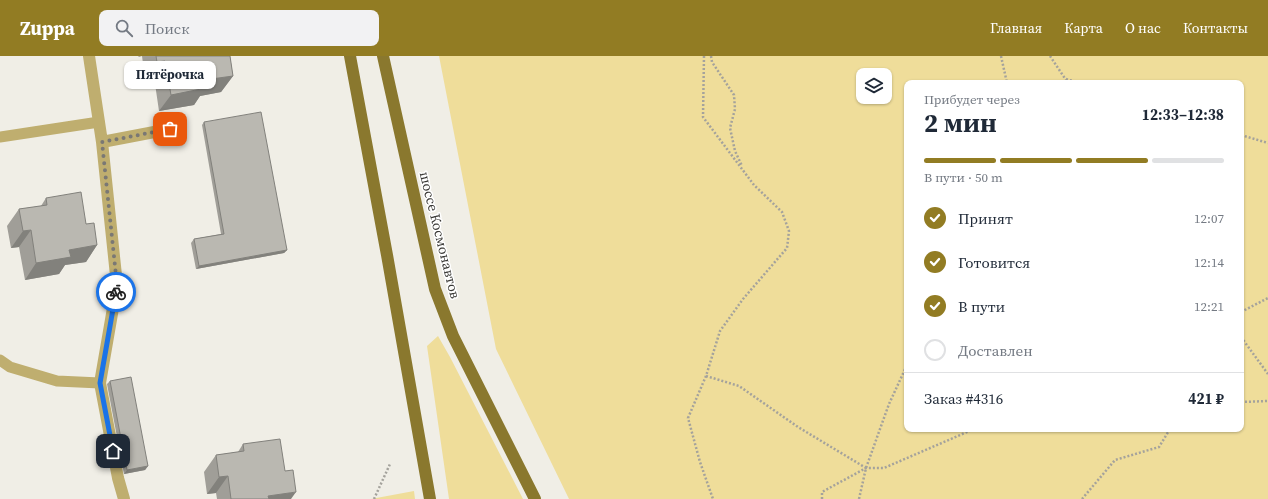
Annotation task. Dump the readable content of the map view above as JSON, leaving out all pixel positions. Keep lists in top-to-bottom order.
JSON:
{
  "streets": {
    "main road": ["шоссе Космонавтов"]
  },
  "places": ["Пятёрочка"],
  "page": {
    "header": "Zuppa",
    "search": "Поиск",
    "nav": [
      "Главная",
      "Карта",
      "О нас",
      "Контакты"
    ],
    "bubble": "Пятёрочка",
    "heading": ["2 мин", "Прибудет через", "12:33–12:38"],
    "panel": ["Заказ #4316", "421 ₽"],
    "bar": "В пути · 50 m",
    "list": [
      ["Принят", "12:07"],
      ["Готовится", "12:14"],
      ["В пути", "12:21"],
      "Доставлен"
    ]
  }
}
